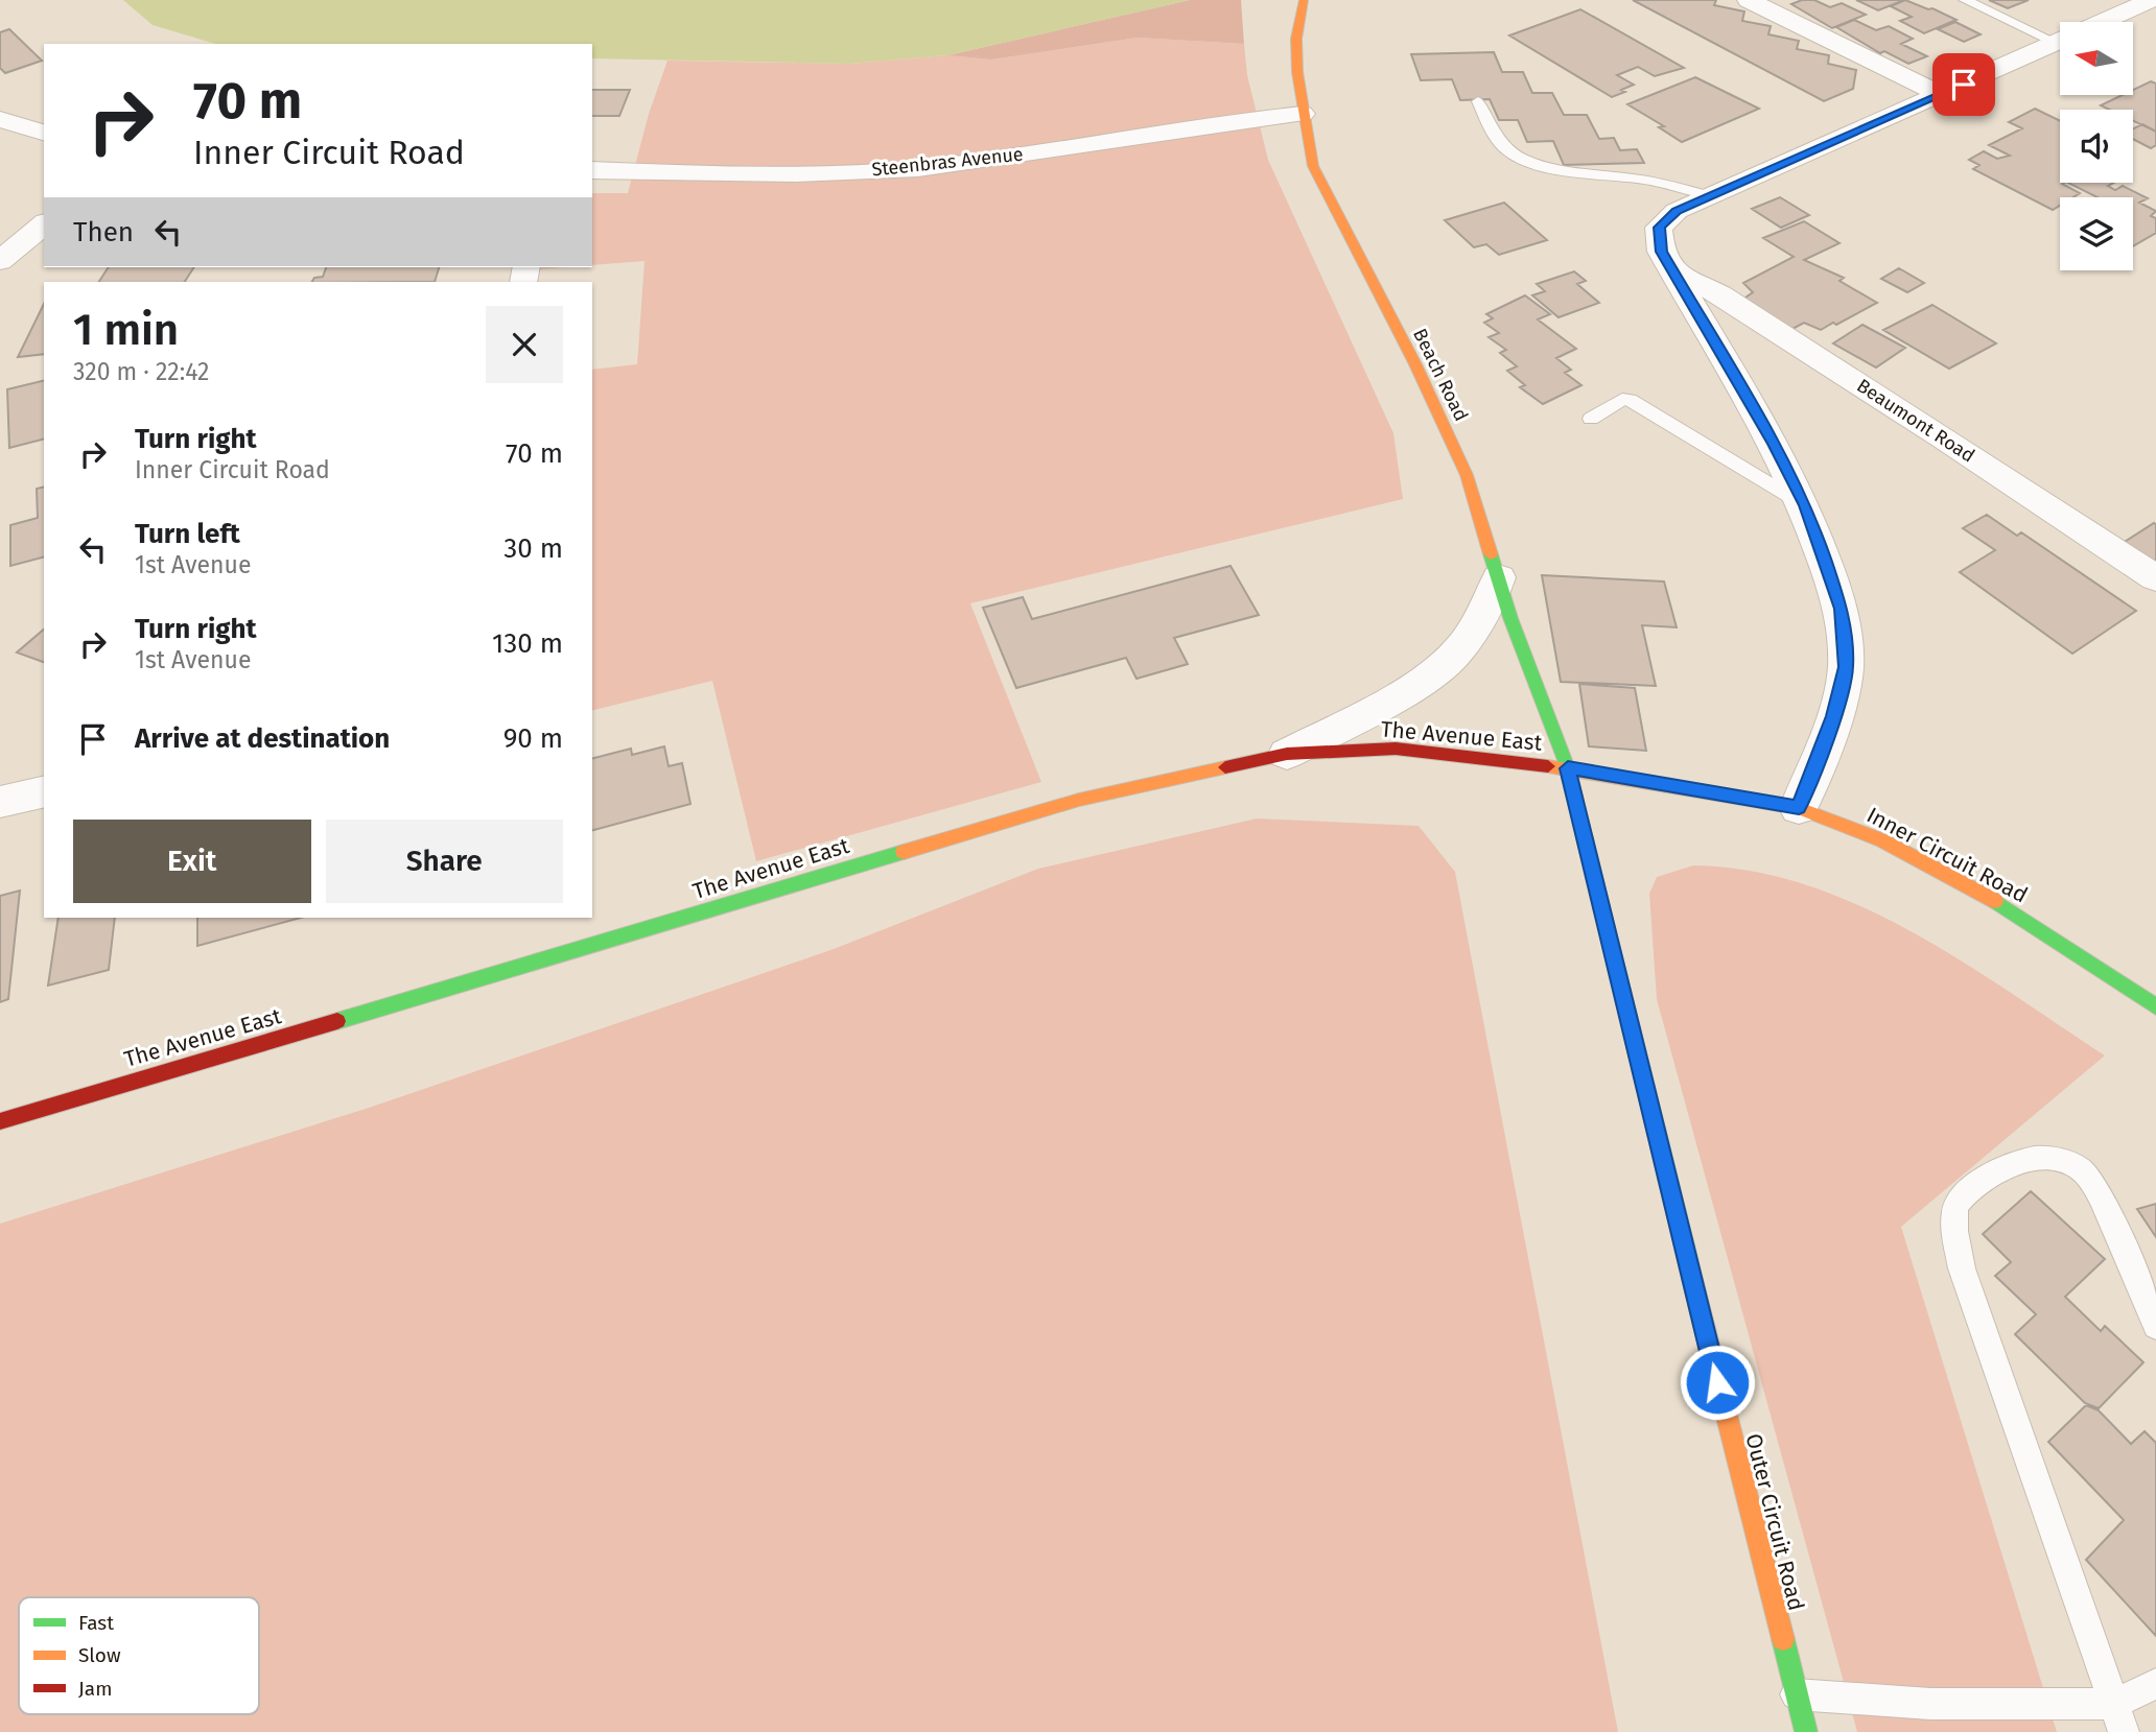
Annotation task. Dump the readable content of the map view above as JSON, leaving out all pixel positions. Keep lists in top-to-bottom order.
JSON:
{
  "streets": {
    "street": [
      "Steenbras Avenue",
      "Beach Road",
      "Beaumont Road",
      "The Avenue East",
      "Inner Circuit Road",
      "Outer Circuit Road"
    ]
  },
  "crossings": [
    ["Steenbras Avenue", "Beach Road"],
    ["Beach Road", "The Avenue East"],
    ["Beach Road", "Inner Circuit Road"],
    ["Beach Road", "Outer Circuit Road"],
    ["The Avenue East", "Inner Circuit Road"],
    ["The Avenue East", "Outer Circuit Road"],
    ["Inner Circuit Road", "Outer Circuit Road"]
  ],
  "legend": ["Fast", "Slow", "Jam"],
  "north": "left",
  "page": {
    "turn": ["70 m", "Inner Circuit Road"],
    "then": "Then",
    "heading": ["1 min", "320 m · 22:42"],
    "list": [
      {
        "name": "Turn right",
        "note": "Inner Circuit Road",
        "value": "70 m"
      },
      {
        "name": "Turn left",
        "note": "1st Avenue",
        "value": "30 m"
      },
      {
        "name": "Turn right",
        "note": "1st Avenue",
        "value": "130 m"
      },
      {
        "name": "Arrive at destination",
        "value": "90 m"
      }
    ],
    "buttons": ["Exit", "Share"]
  }
}
